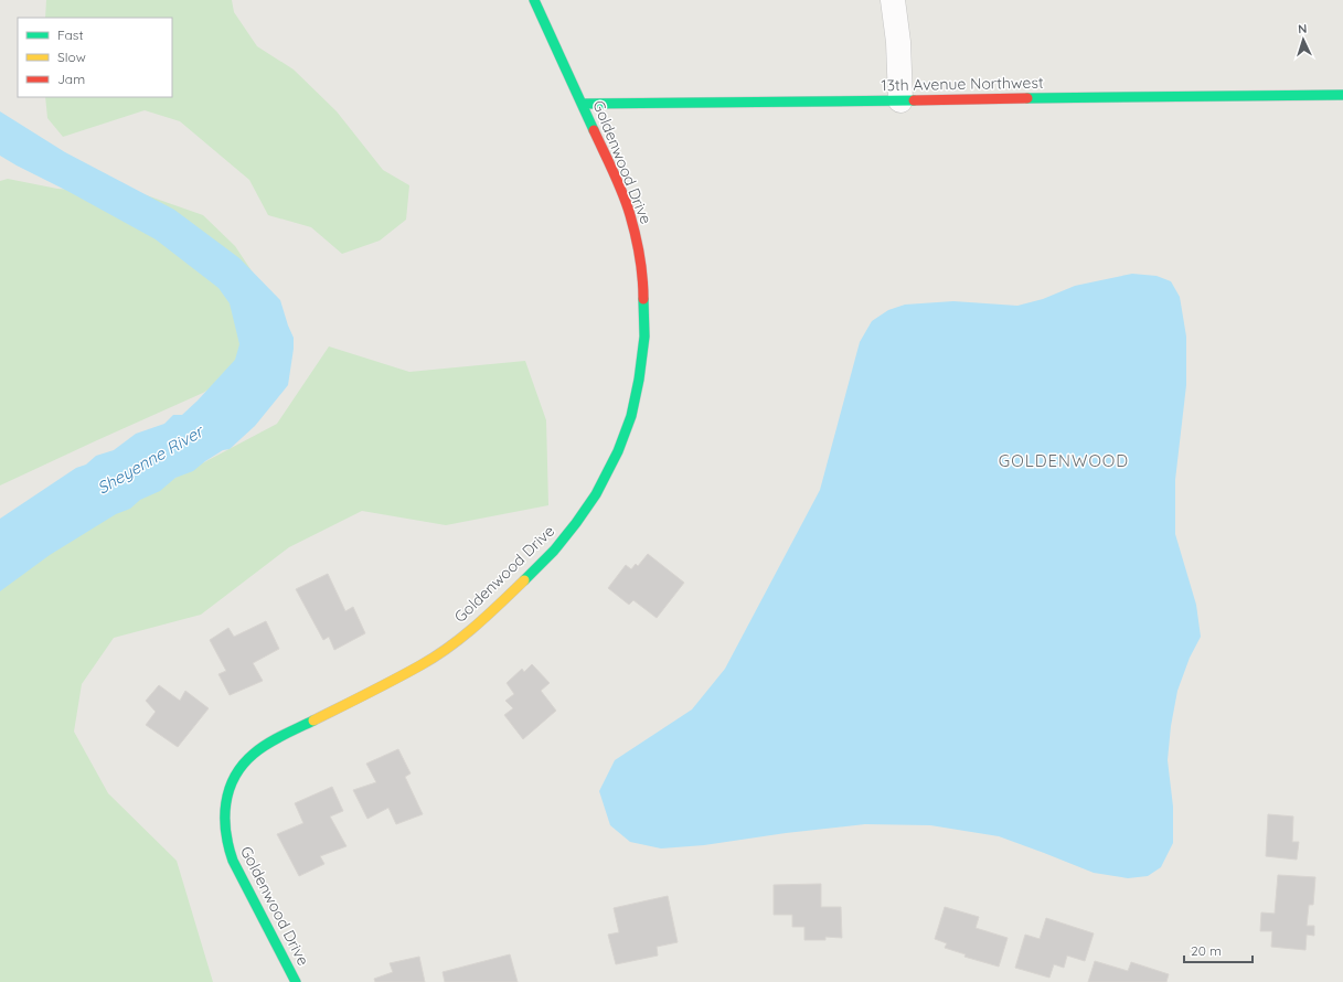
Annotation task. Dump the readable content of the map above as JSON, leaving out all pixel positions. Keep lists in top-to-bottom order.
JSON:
{
  "streets": {
    "street": ["13th Avenue Northwest", "Goldenwood Drive"]
  },
  "crossings": [
    ["13th Avenue Northwest", "Goldenwood Drive"]
  ],
  "districts": ["GOLDENWOOD"],
  "water": ["Sheyenne River"],
  "legend": ["Fast", "Slow", "Jam"],
  "scale_bar": "20 m",
  "north": "top"
}
